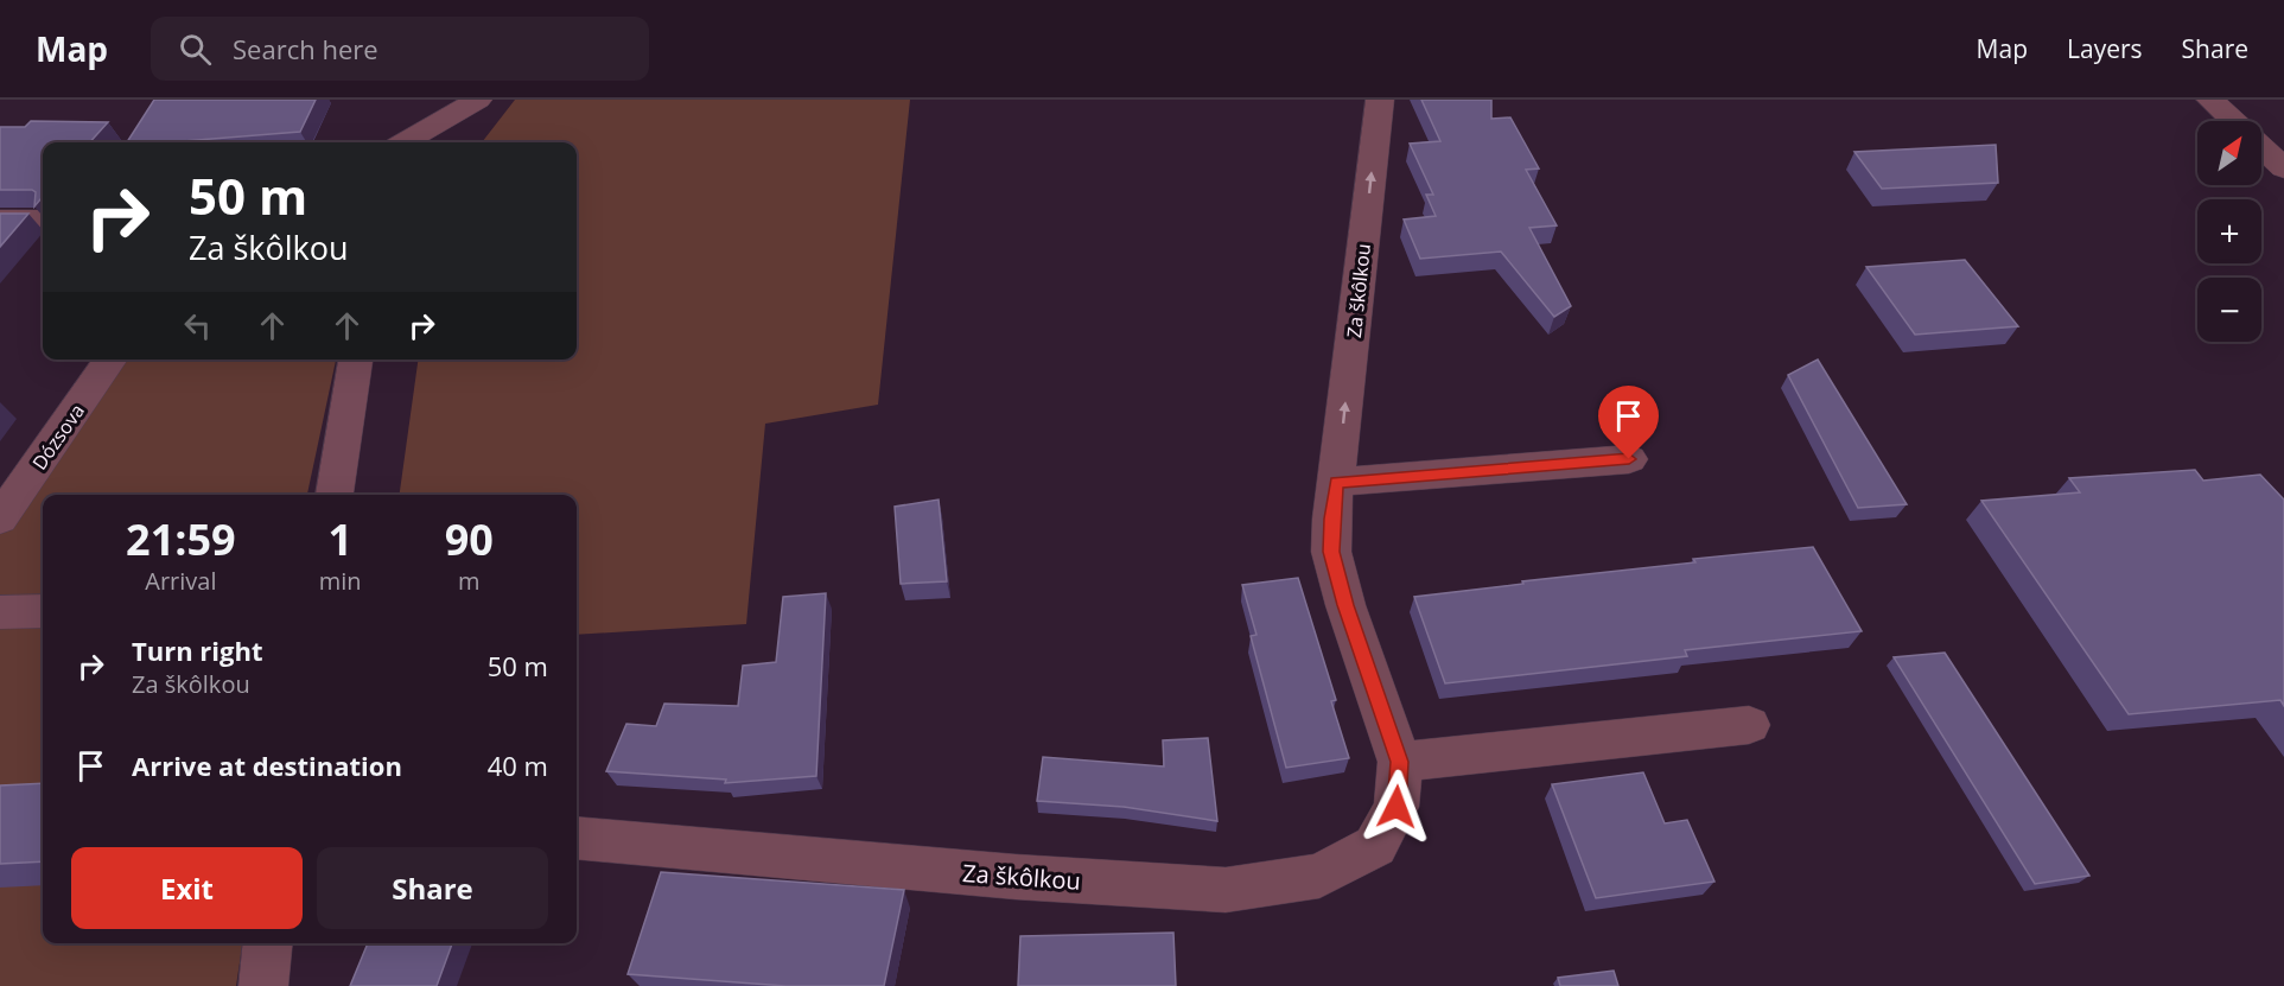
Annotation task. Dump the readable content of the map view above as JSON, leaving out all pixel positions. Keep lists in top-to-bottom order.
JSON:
{
  "streets": {
    "street": ["Za škôlkou", "Dózsova"]
  },
  "north": "top right",
  "page": {
    "header": "Map",
    "search": "Search here",
    "nav": ["Map", "Layers", "Share"],
    "map_buttons": ["+", "−"],
    "turn": ["50 m", "Za škôlkou"],
    "eta": [
      "21:59",
      "Arrival",
      "1",
      "min",
      "90",
      "m"
    ],
    "list": [
      {
        "name": "Turn right",
        "note": "Za škôlkou",
        "value": "50 m"
      },
      {
        "name": "Arrive at destination",
        "value": "40 m"
      }
    ],
    "buttons": ["Exit", "Share"]
  }
}
